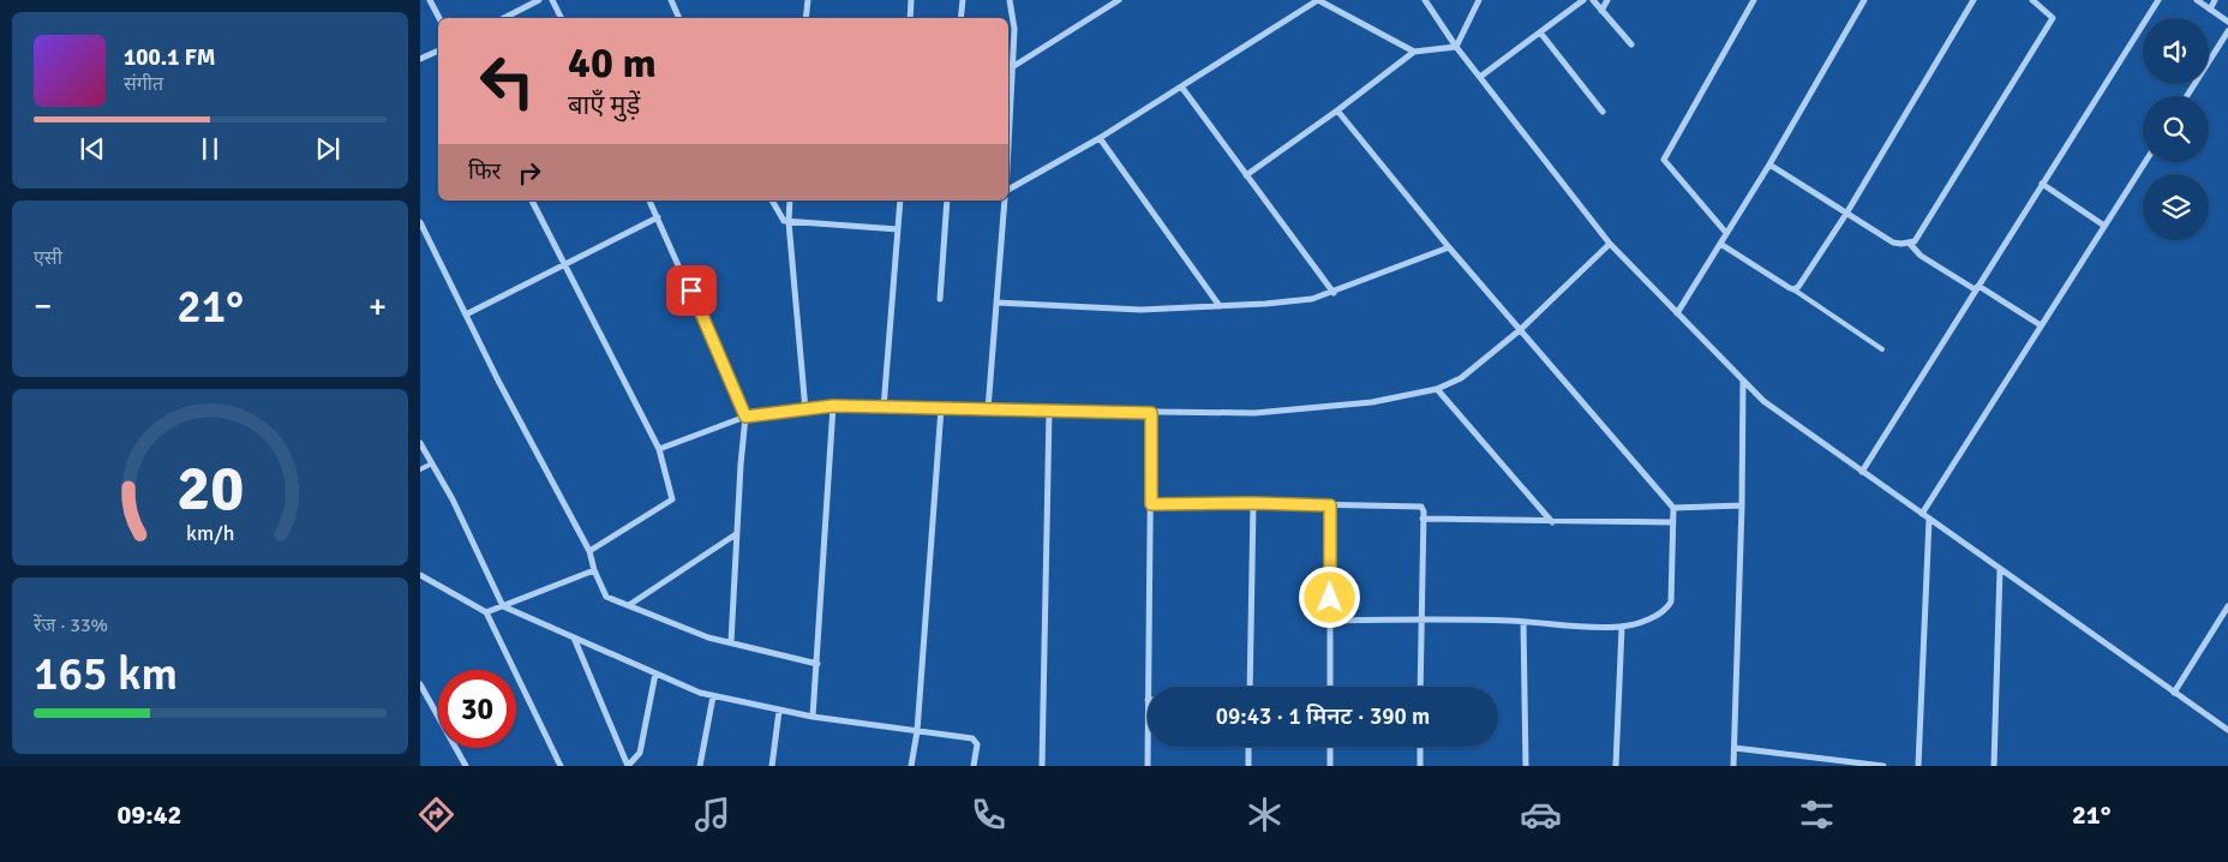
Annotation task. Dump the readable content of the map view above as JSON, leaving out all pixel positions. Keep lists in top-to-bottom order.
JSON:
{
  "page": {
    "turn": ["40 m", "बाएँ मुड़ें"],
    "song": ["100.1 FM", "संगीत"],
    "then": "फिर",
    "tile": [
      "एसी",
      ["रेंज · 33%", "165 km"]
    ],
    "heat": ["−", "21°", "+"],
    "limit": "30",
    "trip": "09:43 · 1 मिनट · 390 m",
    "tabs": ["09:42", "21°"],
    "gauge": ["20", "km/h"]
  }
}
